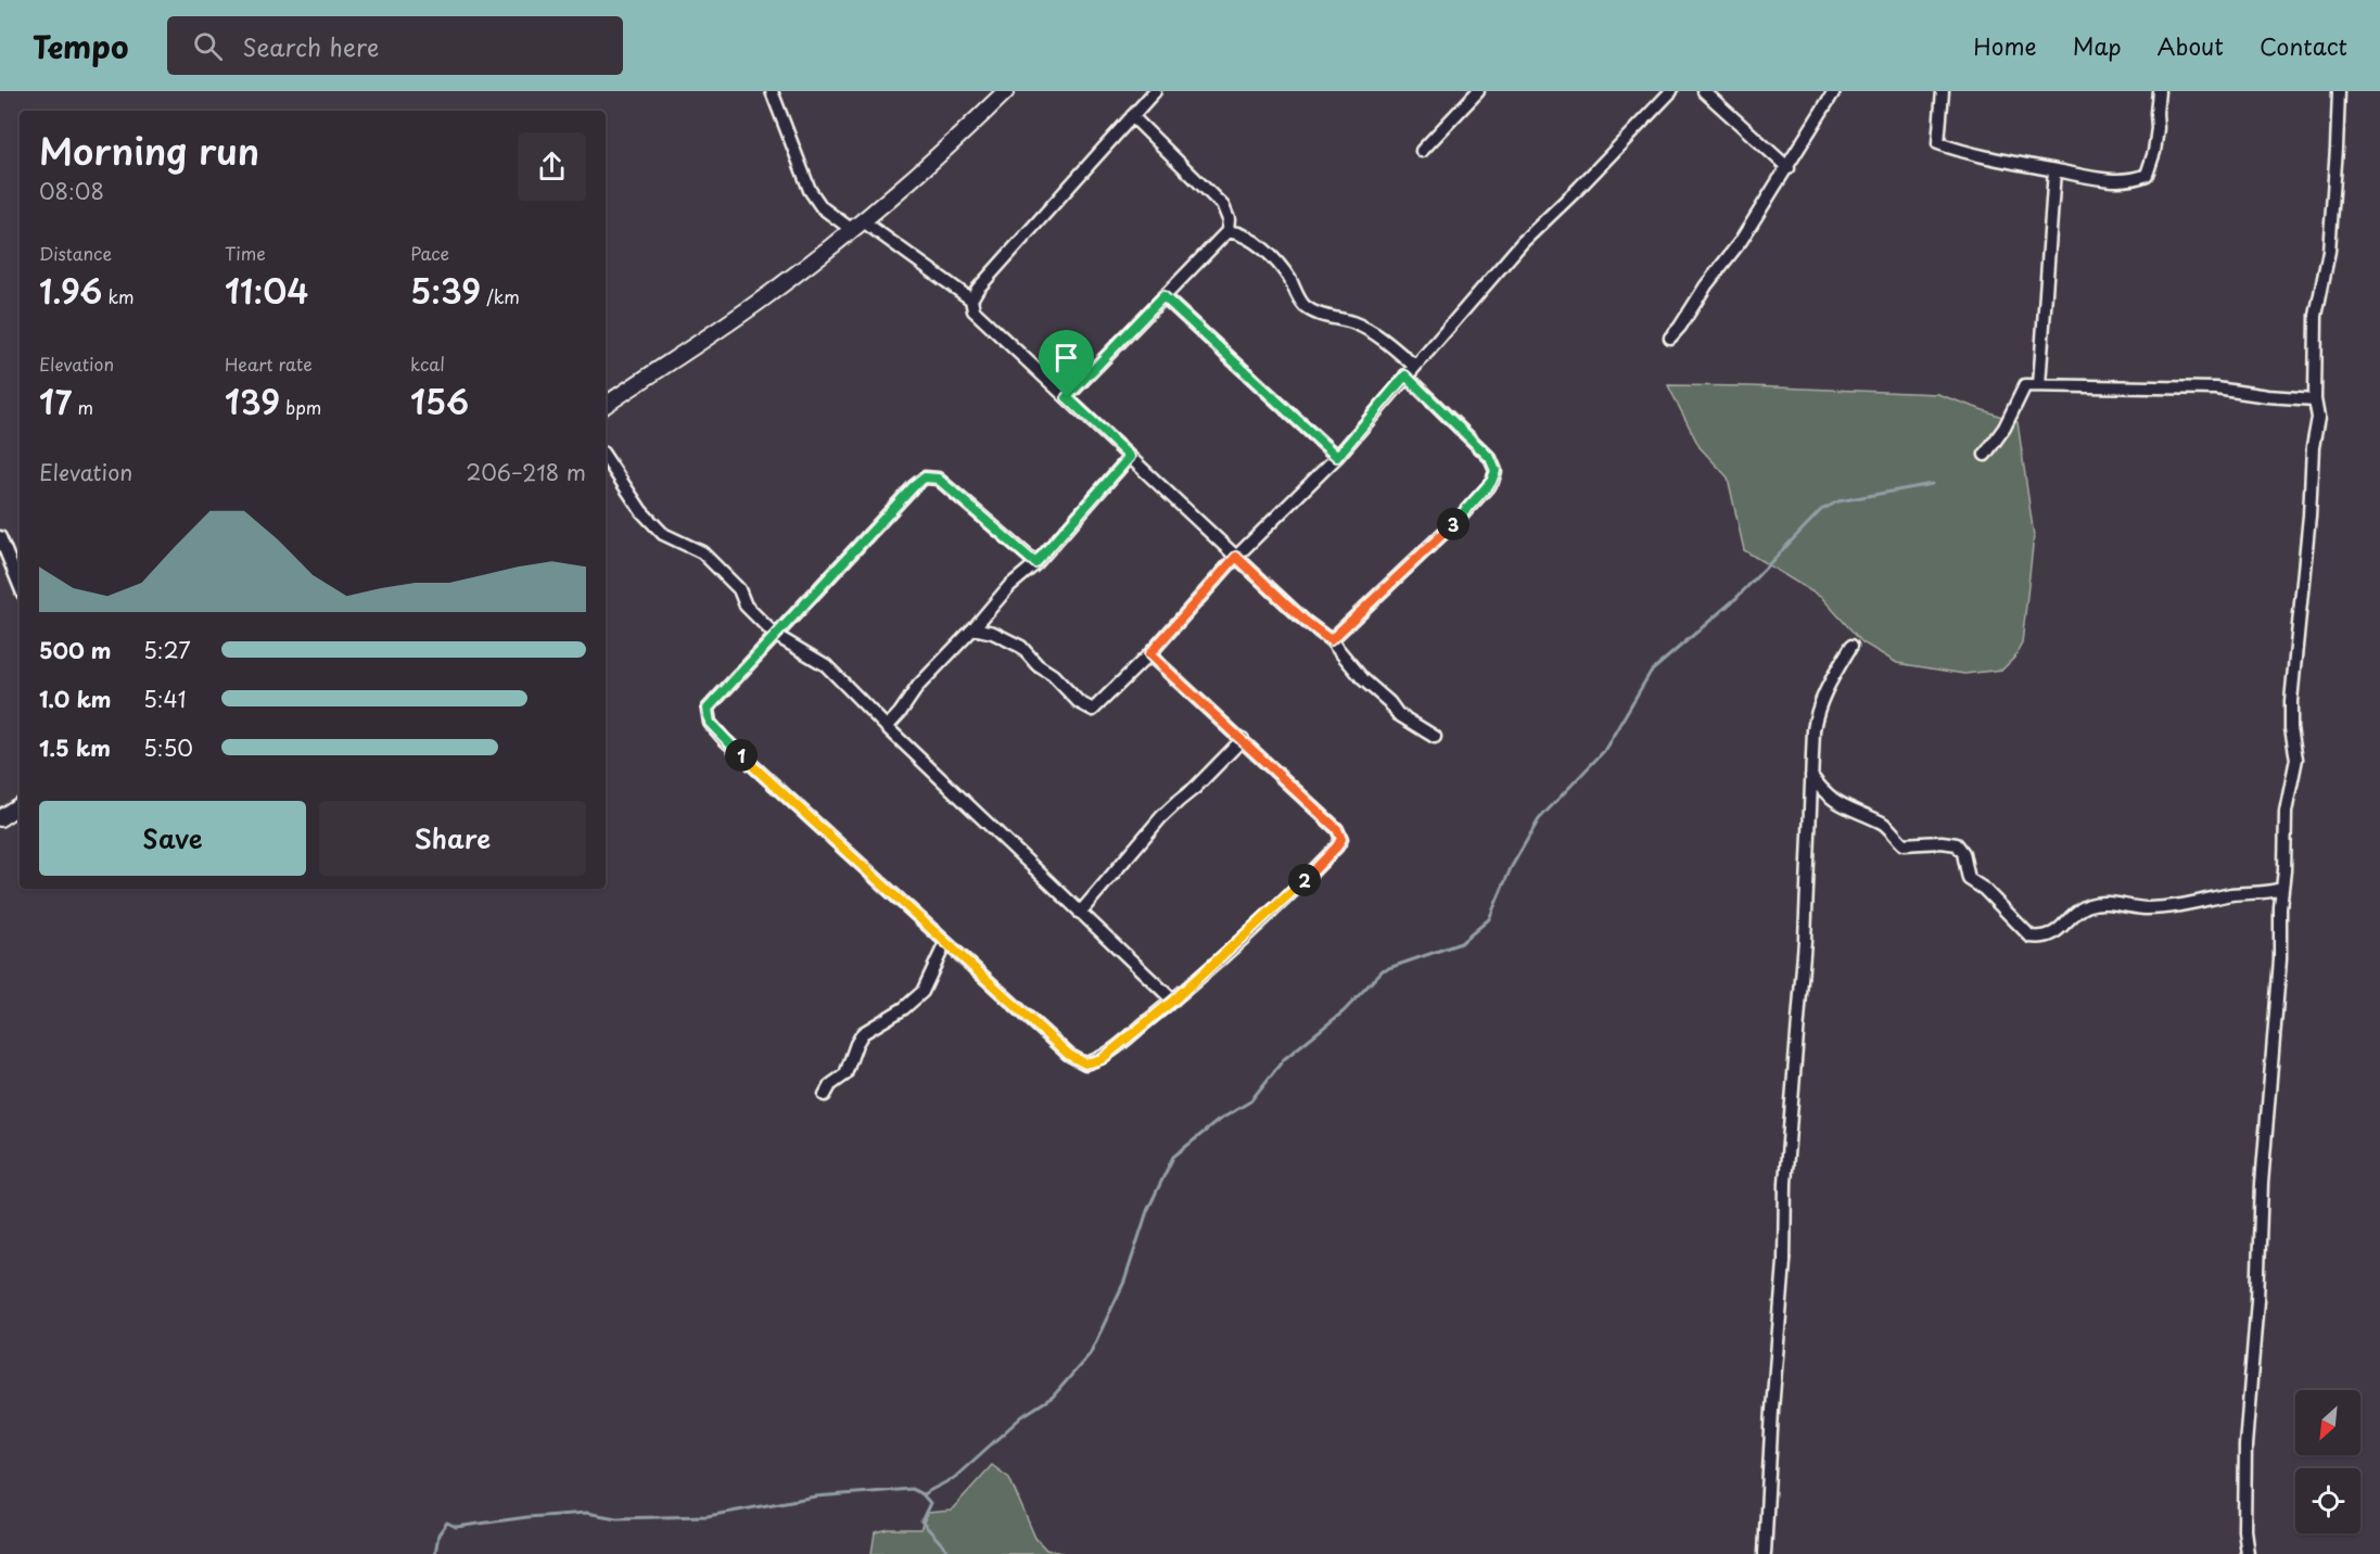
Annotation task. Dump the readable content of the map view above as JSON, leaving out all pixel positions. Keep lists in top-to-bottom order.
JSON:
{
  "north": "bottom left",
  "page": {
    "header": "Tempo",
    "search": "Search here",
    "nav": [
      "Home",
      "Map",
      "About",
      "Contact"
    ],
    "heading": ["Morning run", "08:08"],
    "stats": [
      ["Distance", "1.96 km"],
      ["Time", "11:04"],
      ["Pace", "5:39 /km"],
      ["Elevation", "17 m"],
      ["Heart rate", "139 bpm"],
      ["kcal", "156"]
    ],
    "chart": ["Elevation", "206–218 m"],
    "pins": ["3", "1", "2"],
    "list": [
      {
        "name": "500 m",
        "note": "5:27"
      },
      {
        "name": "1.0 km",
        "note": "5:41"
      },
      {
        "name": "1.5 km",
        "note": "5:50"
      }
    ],
    "buttons": ["Save", "Share"]
  }
}
